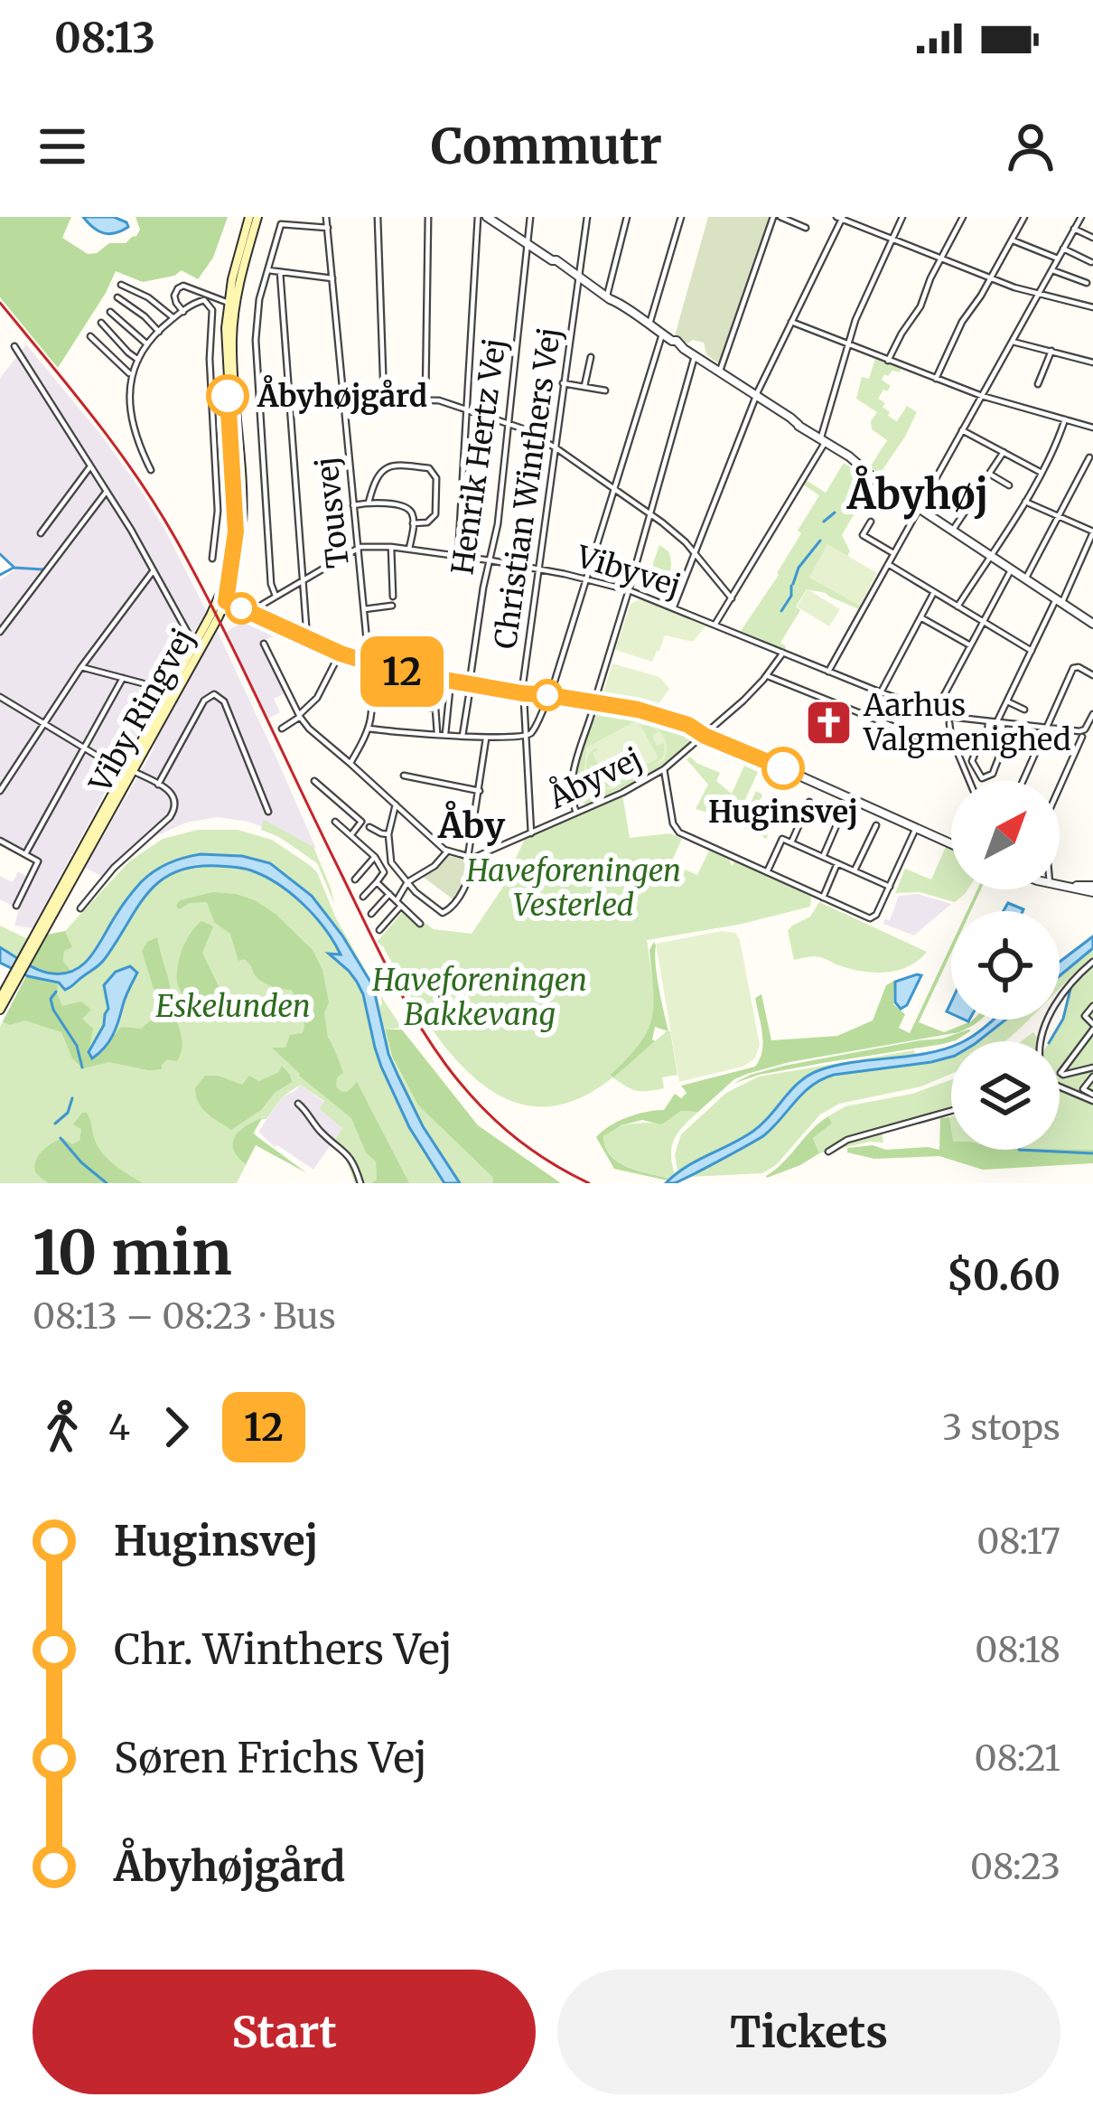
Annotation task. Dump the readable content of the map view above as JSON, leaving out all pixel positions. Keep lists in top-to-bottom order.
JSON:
{
  "streets": {
    "main road": ["Viby Ringvej"],
    "street": [
      "Henrik Hertz Vej",
      "Christian Winthers Vej",
      "Tousvej",
      "Vibyvej",
      "Åbyvej"
    ]
  },
  "crossings": [
    ["Henrik Hertz Vej", "Vibyvej"],
    ["Christian Winthers Vej", "Vibyvej"],
    ["Christian Winthers Vej", "Åbyvej"],
    ["Tousvej", "Vibyvej"],
    ["Vibyvej", "Åbyvej"]
  ],
  "districts": ["Åbyhøj", "Åby"],
  "parks": ["Haveforeningen Vesterled", "Haveforeningen Bakkevang", "Eskelunden"],
  "places": {
    "other": ["Åbyhøjgård", "Huginsvej"],
    "church": ["Aarhus Valgmenighed"]
  },
  "lines": ["bus line 12"],
  "north": "top right",
  "page": {
    "status": "08:13",
    "header": "Commutr",
    "on_map": "12",
    "heading": ["10 min", "08:13 – 08:23 · Bus", "$0.60"],
    "legs": ["4", "12", "3 stops"],
    "list": [
      {
        "name": "Huginsvej",
        "value": "08:17"
      },
      {
        "name": "Chr. Winthers Vej",
        "value": "08:18"
      },
      {
        "name": "Søren Frichs Vej",
        "value": "08:21"
      },
      {
        "name": "Åbyhøjgård",
        "value": "08:23"
      }
    ],
    "buttons": ["Start", "Tickets"]
  }
}
